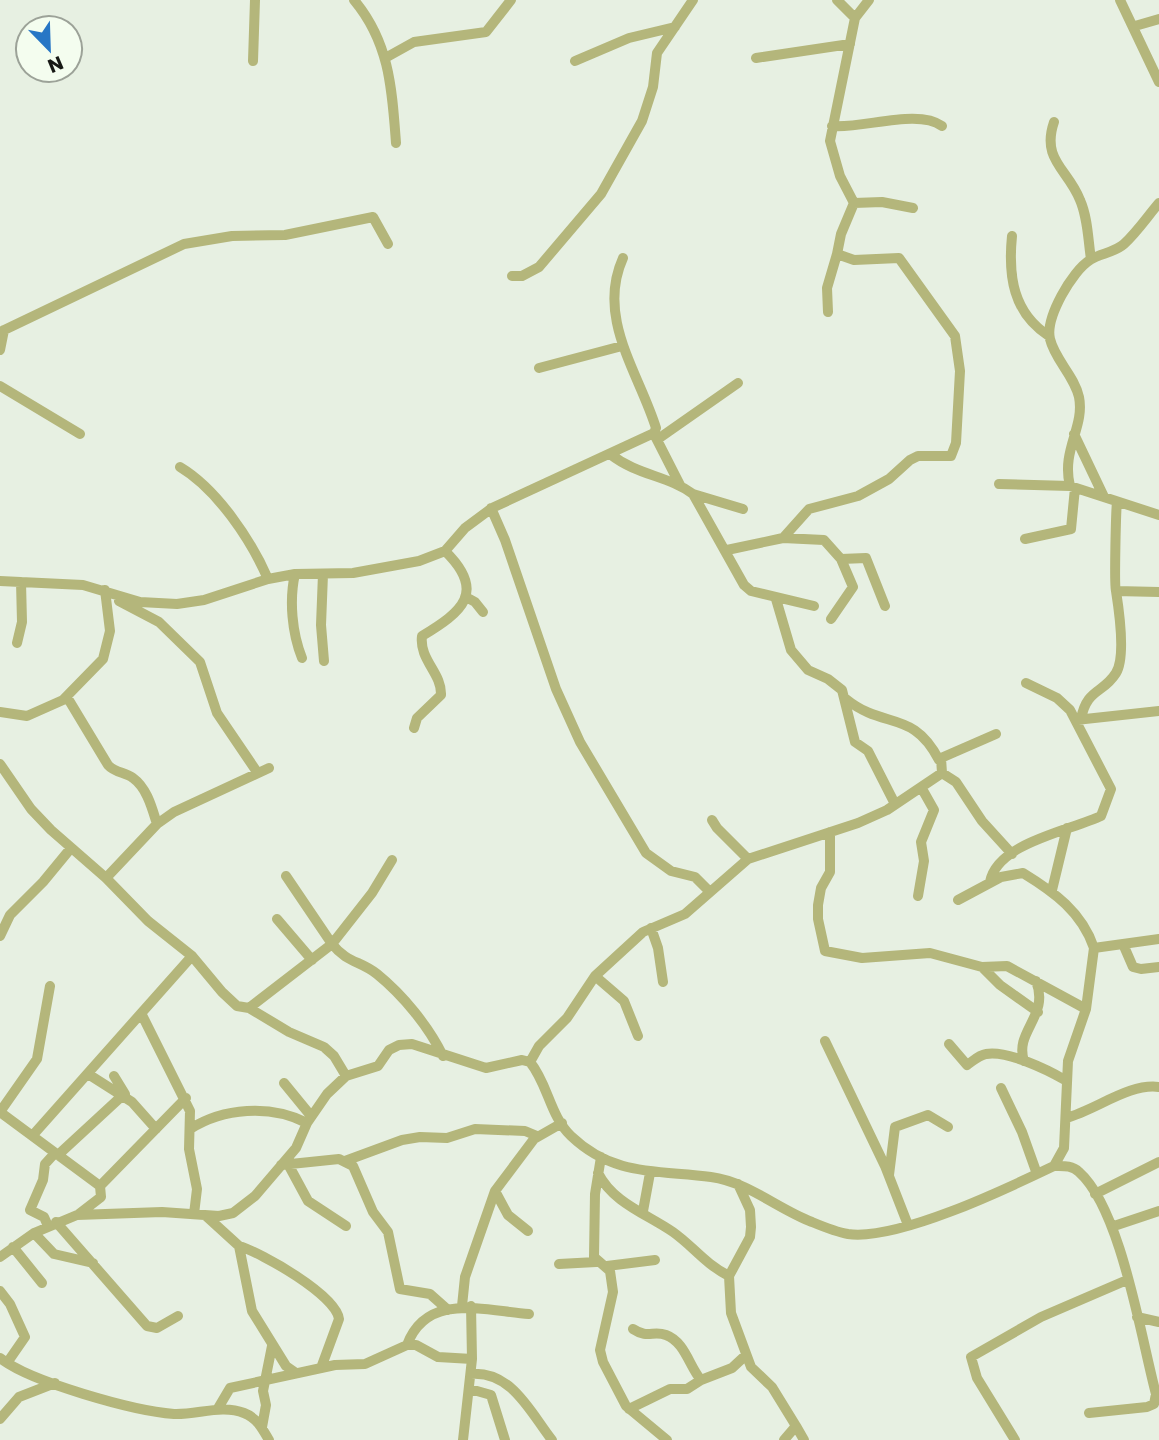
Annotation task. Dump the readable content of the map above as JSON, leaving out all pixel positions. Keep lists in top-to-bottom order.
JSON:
{
  "north": "bottom right"
}
